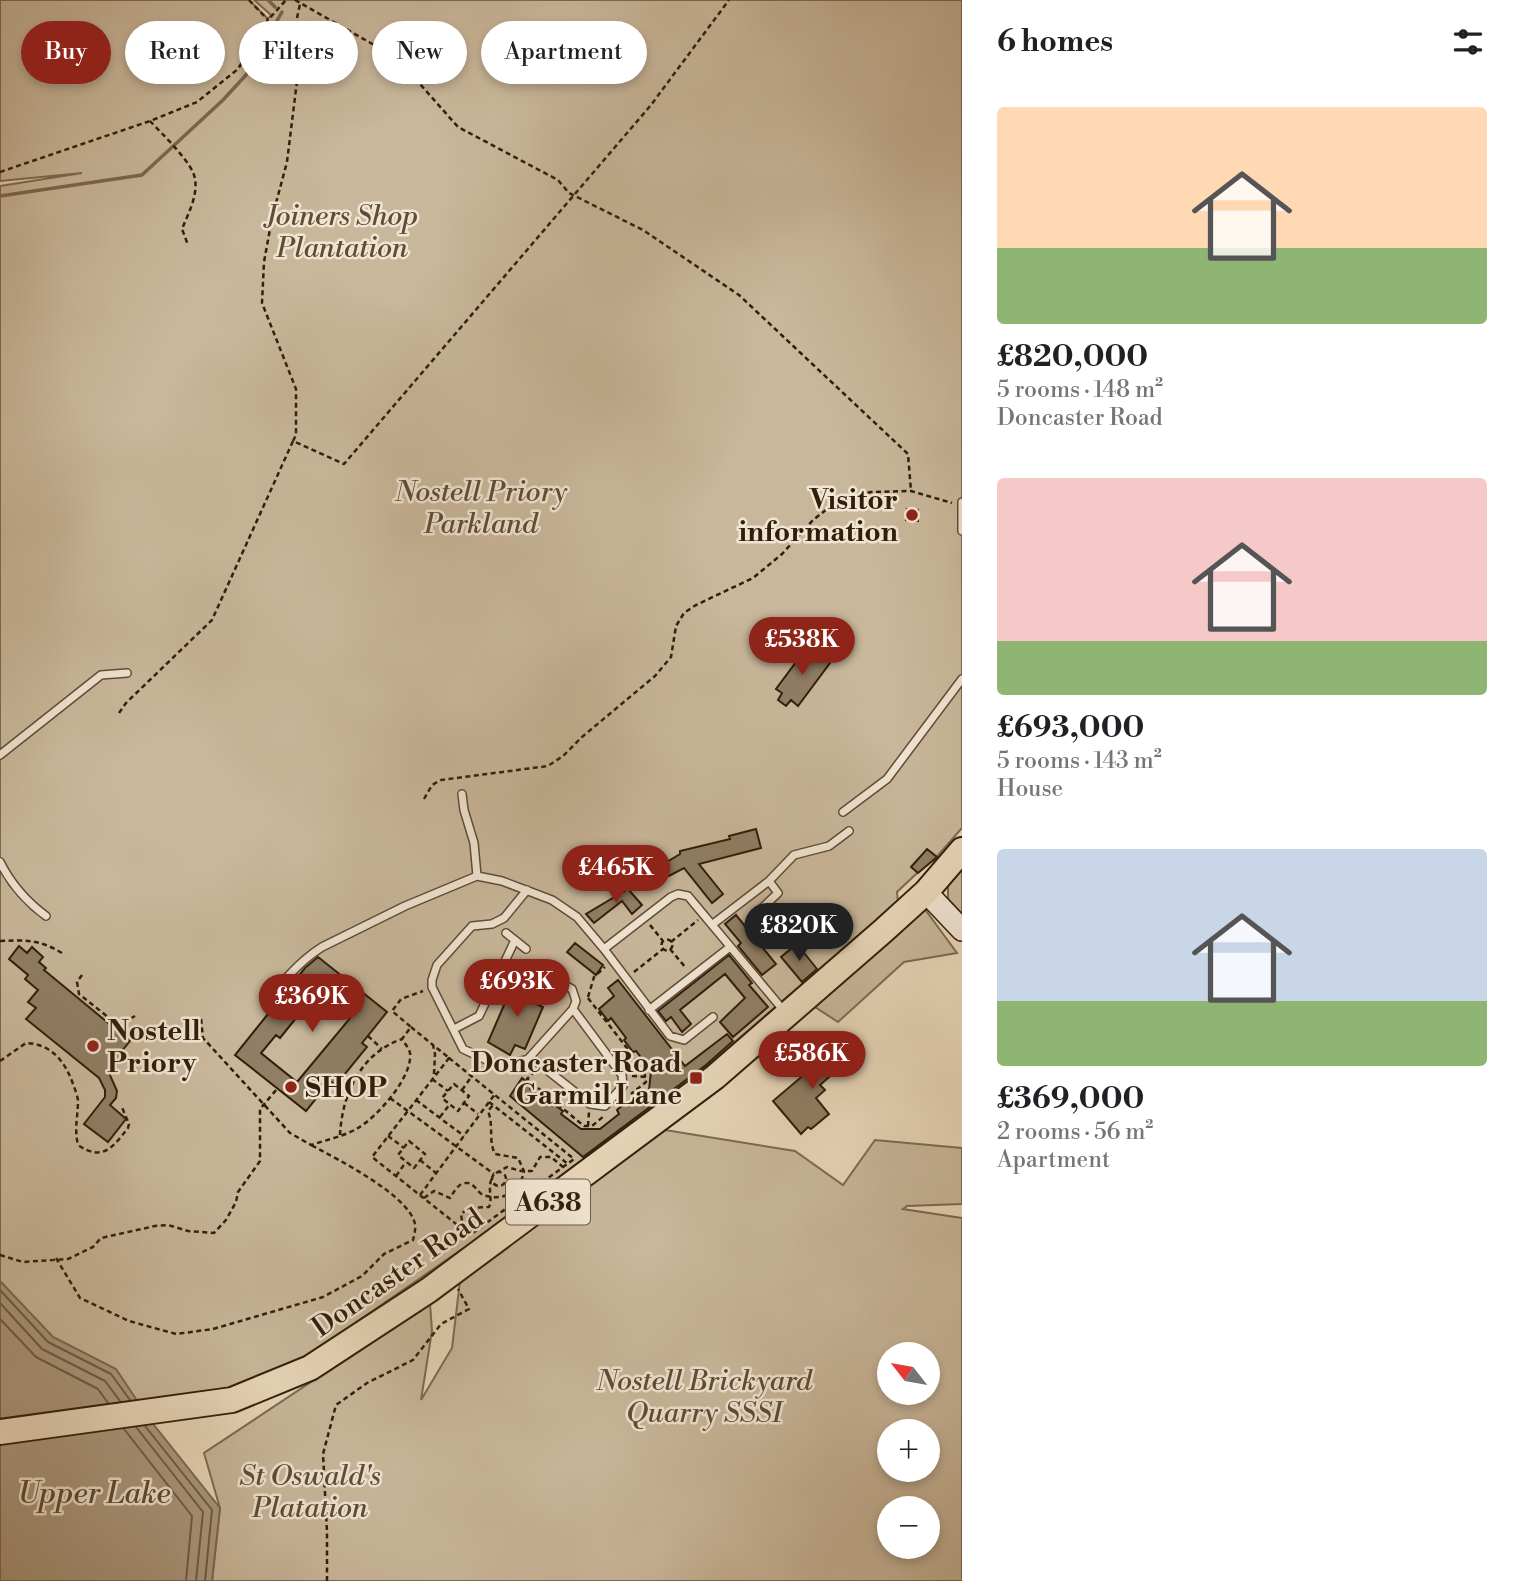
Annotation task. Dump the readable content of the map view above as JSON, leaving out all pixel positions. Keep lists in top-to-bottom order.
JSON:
{
  "streets": {
    "highway": ["A638", "Doncaster Road"]
  },
  "crossings": [
    ["A638", "Doncaster Road"]
  ],
  "water": ["Upper Lake"],
  "parks": [
    "Joiners Shop Plantation",
    "Nostell Priory Parkland",
    "Nostell Brickyard Quarry SSSI",
    "St Oswald's Platation"
  ],
  "places": {
    "other": ["Visitor information", "Nostell Priory", "SHOP"],
    "transit": ["Doncaster Road Garmil Lane"]
  },
  "north": "top left",
  "page": {
    "heading": "6 homes",
    "chip": [
      "Buy",
      "Rent",
      "Filters",
      "New",
      "Apartment"
    ],
    "list": [
      {
        "name": "£820,000",
        "note": "5 rooms · 148 m² · Doncaster Road"
      },
      {
        "name": "£693,000",
        "note": "5 rooms · 143 m² · House"
      },
      {
        "name": "£369,000",
        "note": "2 rooms · 56 m² · Apartment"
      }
    ],
    "price": [
      "£538K",
      "£465K",
      "£820K",
      "£693K",
      "£369K",
      "£586K"
    ],
    "map_buttons": ["+", "−"]
  }
}
